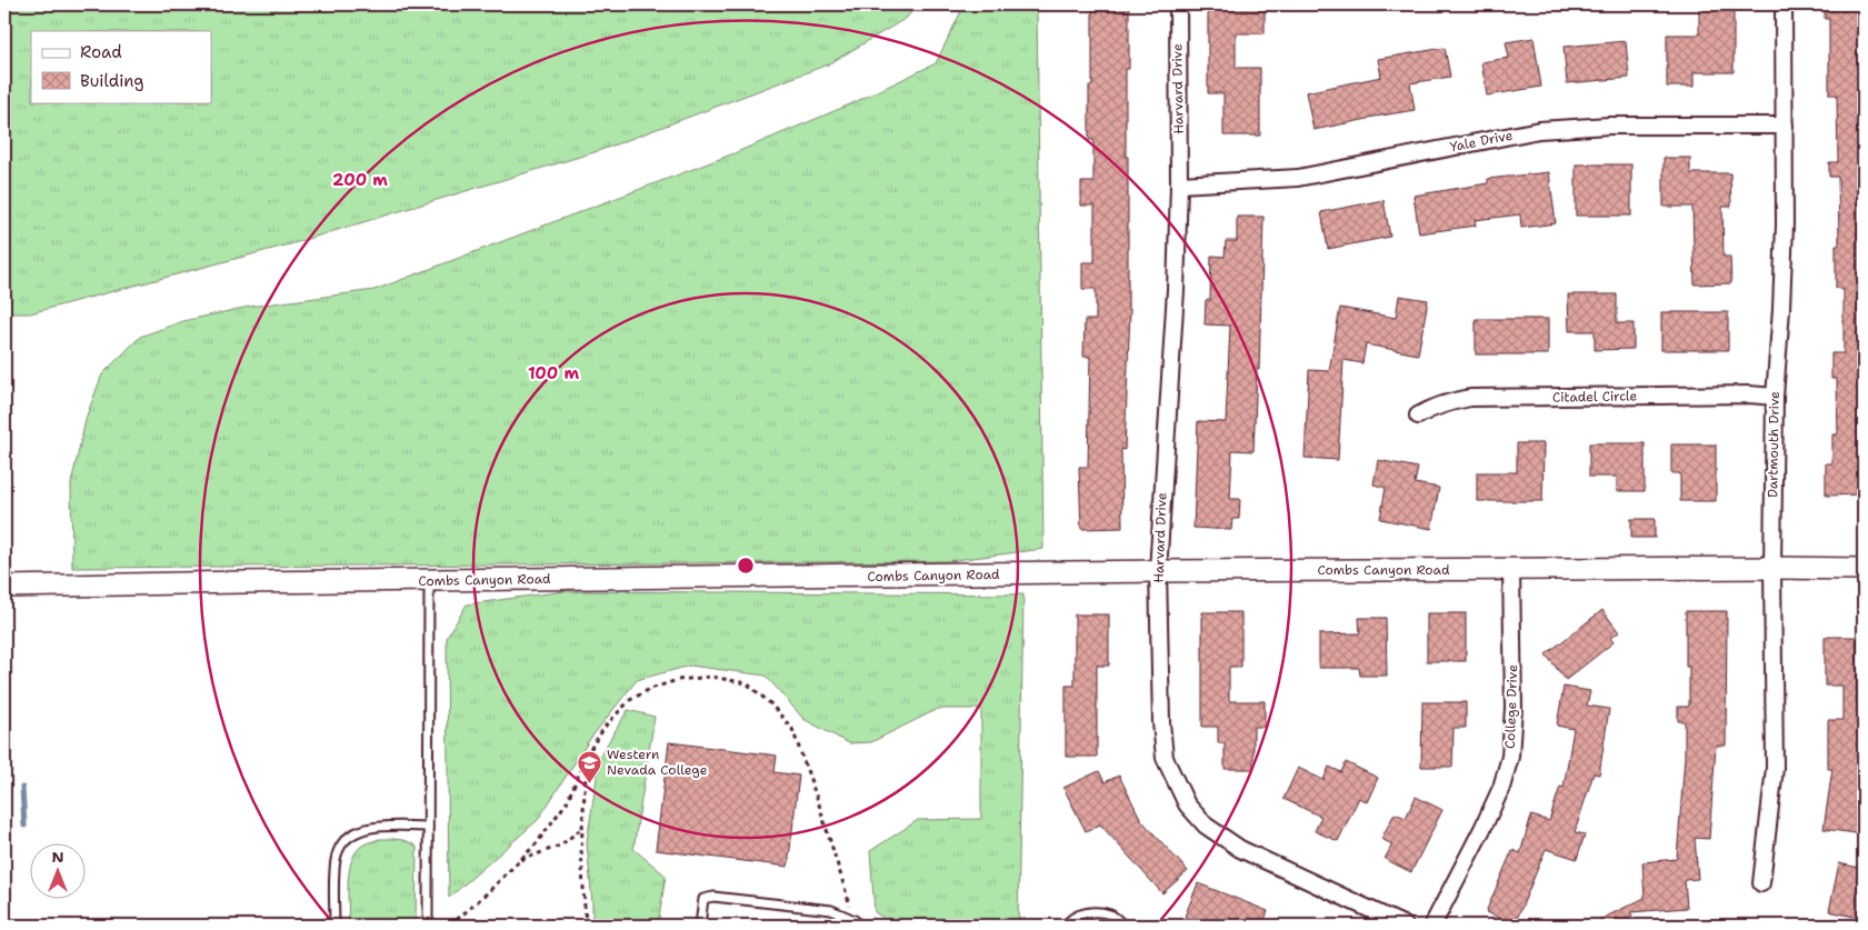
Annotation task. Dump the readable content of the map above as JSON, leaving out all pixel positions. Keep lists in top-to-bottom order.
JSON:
{
  "streets": {
    "street": [
      "Harvard Drive",
      "Yale Drive",
      "Citadel Circle",
      "Dartmouth Drive",
      "Combs Canyon Road",
      "College Drive"
    ]
  },
  "crossings": [
    ["Harvard Drive", "Yale Drive"],
    ["Harvard Drive", "Combs Canyon Road"],
    ["Yale Drive", "Dartmouth Drive"],
    ["Citadel Circle", "Dartmouth Drive"],
    ["Dartmouth Drive", "Combs Canyon Road"],
    ["Combs Canyon Road", "College Drive"]
  ],
  "places": {
    "school or university": ["Western Nevada College"]
  },
  "legend": ["Road", "Building"],
  "north": "top",
  "rings": ["200 m", "100 m"]
}
